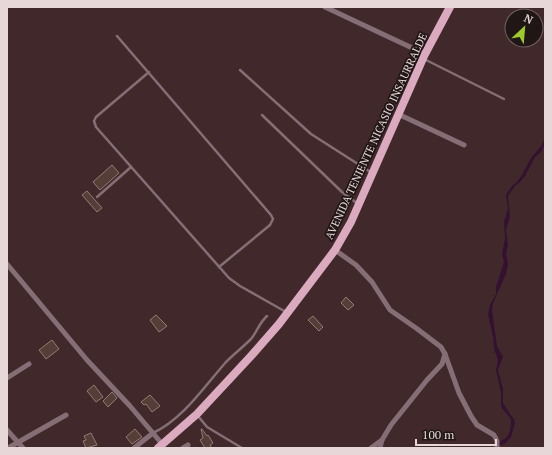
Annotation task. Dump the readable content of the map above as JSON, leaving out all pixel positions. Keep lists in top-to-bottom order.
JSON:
{
  "streets": {
    "main road": ["AVENIDA TENIENTE NICASIO INSAURRALDE"]
  },
  "scale_bar": "100 m",
  "north": "top right"
}
